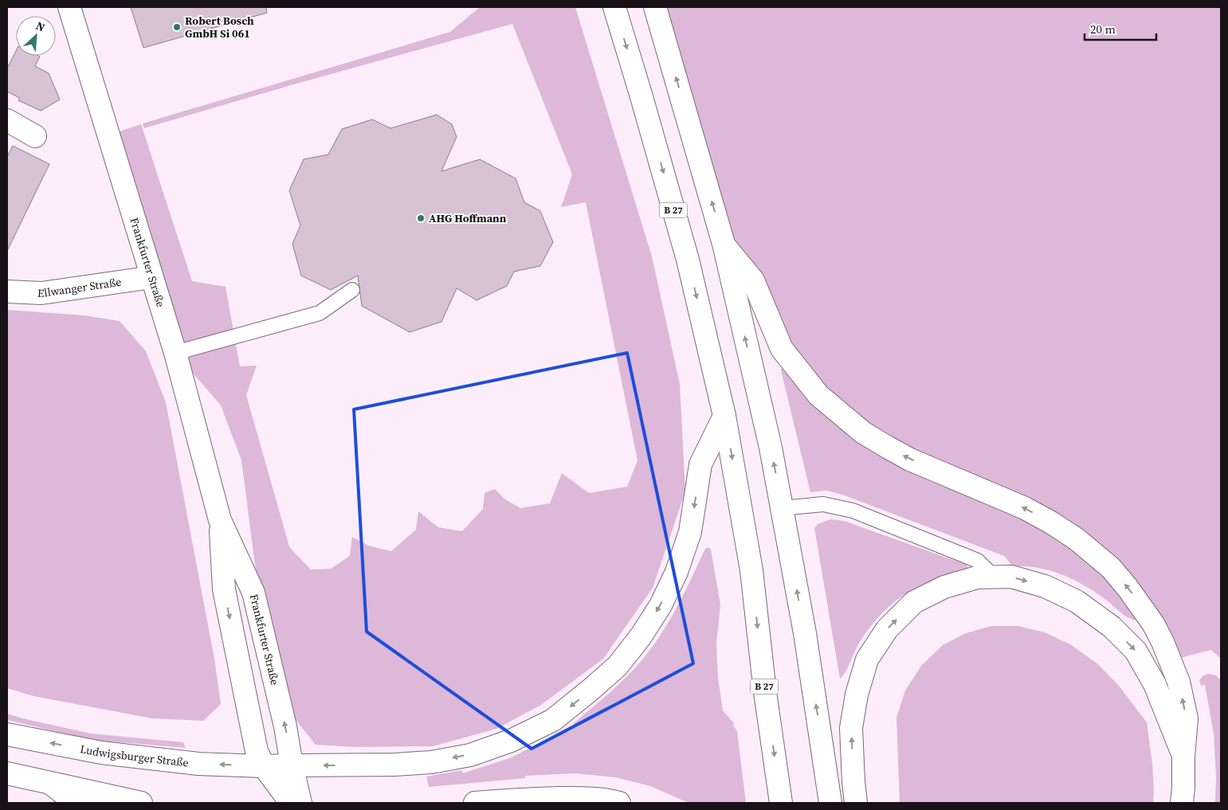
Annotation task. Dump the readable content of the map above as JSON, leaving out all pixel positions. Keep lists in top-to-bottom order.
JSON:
{
  "streets": {
    "main road": [
      "B 27",
      "Frankfurter Straße",
      "Ellwanger Straße",
      "Ludwigsburger Straße"
    ]
  },
  "crossings": [
    ["B 27", "Ludwigsburger Straße"],
    ["Frankfurter Straße", "Ellwanger Straße"],
    ["Frankfurter Straße", "Ludwigsburger Straße"]
  ],
  "one_way": ["Ludwigsburger Straße"],
  "places": ["Robert Bosch GmbH Si 061", "AHG Hoffmann"],
  "scale_bar": "20 m",
  "north": "top right"
}
